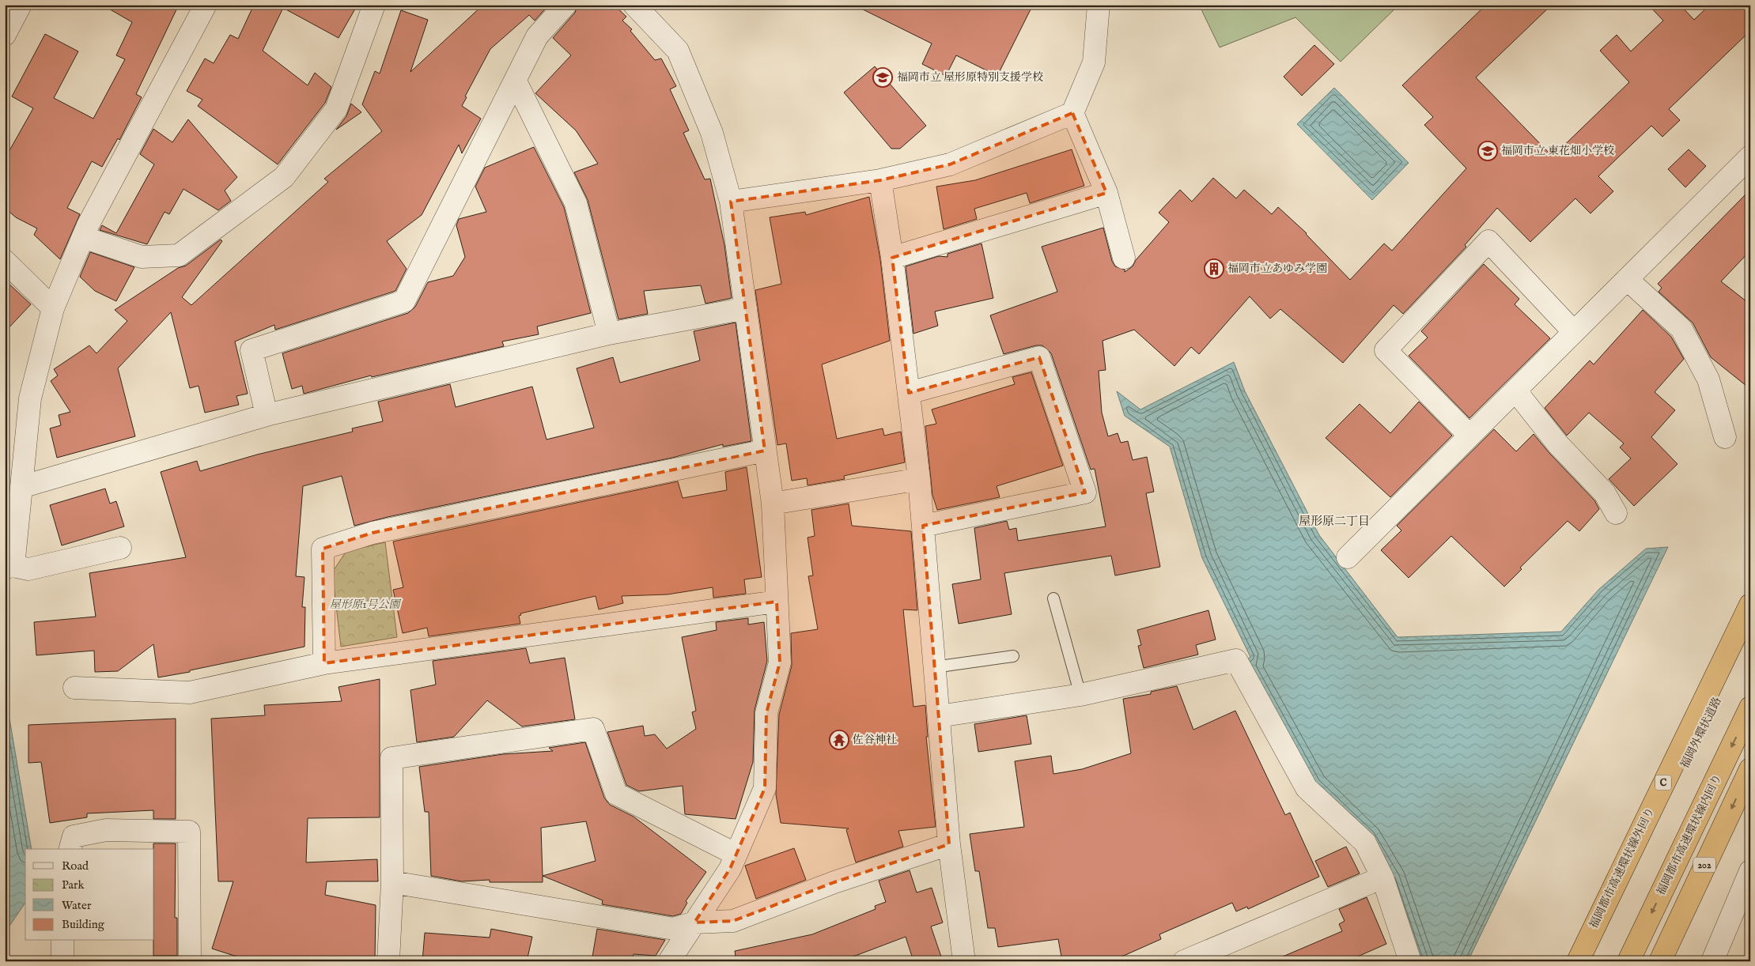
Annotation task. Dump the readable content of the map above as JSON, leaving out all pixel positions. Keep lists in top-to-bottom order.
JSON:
{
  "streets": {
    "highway": [
      "福岡外環状道路",
      "C",
      "福岡都市高速環状線内回り",
      "202",
      "福岡都市高速環状線外回り"
    ]
  },
  "districts": ["屋形原二丁目"],
  "parks": ["屋形原1号公園"],
  "places": {
    "school or university": ["福岡市立 屋形原特別支援学校", "福岡市立 東花畑小学校"],
    "building": ["福岡市立あゆみ学園"],
    "temple": ["佐谷神社"]
  },
  "legend": [
    "Road",
    "Park",
    "Water",
    "Building"
  ]
}
